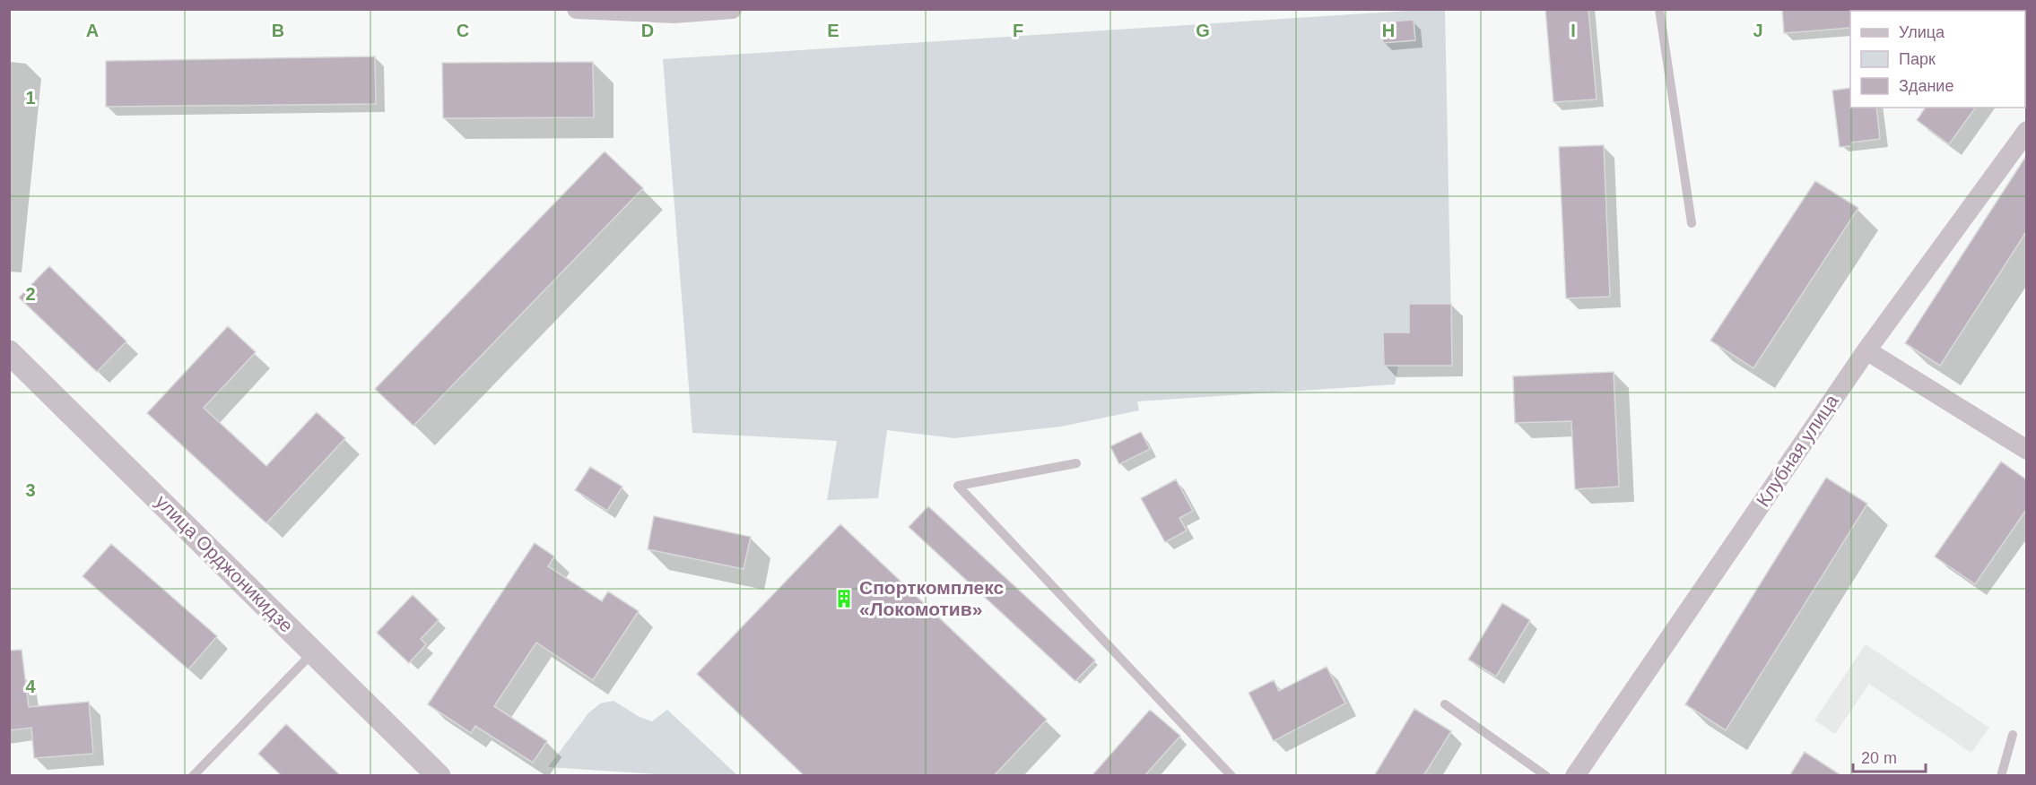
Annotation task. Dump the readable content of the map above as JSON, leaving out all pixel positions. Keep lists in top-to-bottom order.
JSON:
{
  "streets": {
    "street": ["Клубная улица", "улица Орджоникидзе"]
  },
  "places": {
    "building": ["Спорткомплекс «Локомотив»"]
  },
  "legend": ["Улица", "Парк", "Здание"],
  "scale_bar": "20 m",
  "grid": {
    "columns": [
      "A",
      "B",
      "C",
      "D",
      "E",
      "F",
      "G",
      "H",
      "I",
      "J"
    ],
    "rows": [
      "1",
      "2",
      "3",
      "4"
    ]
  }
}
